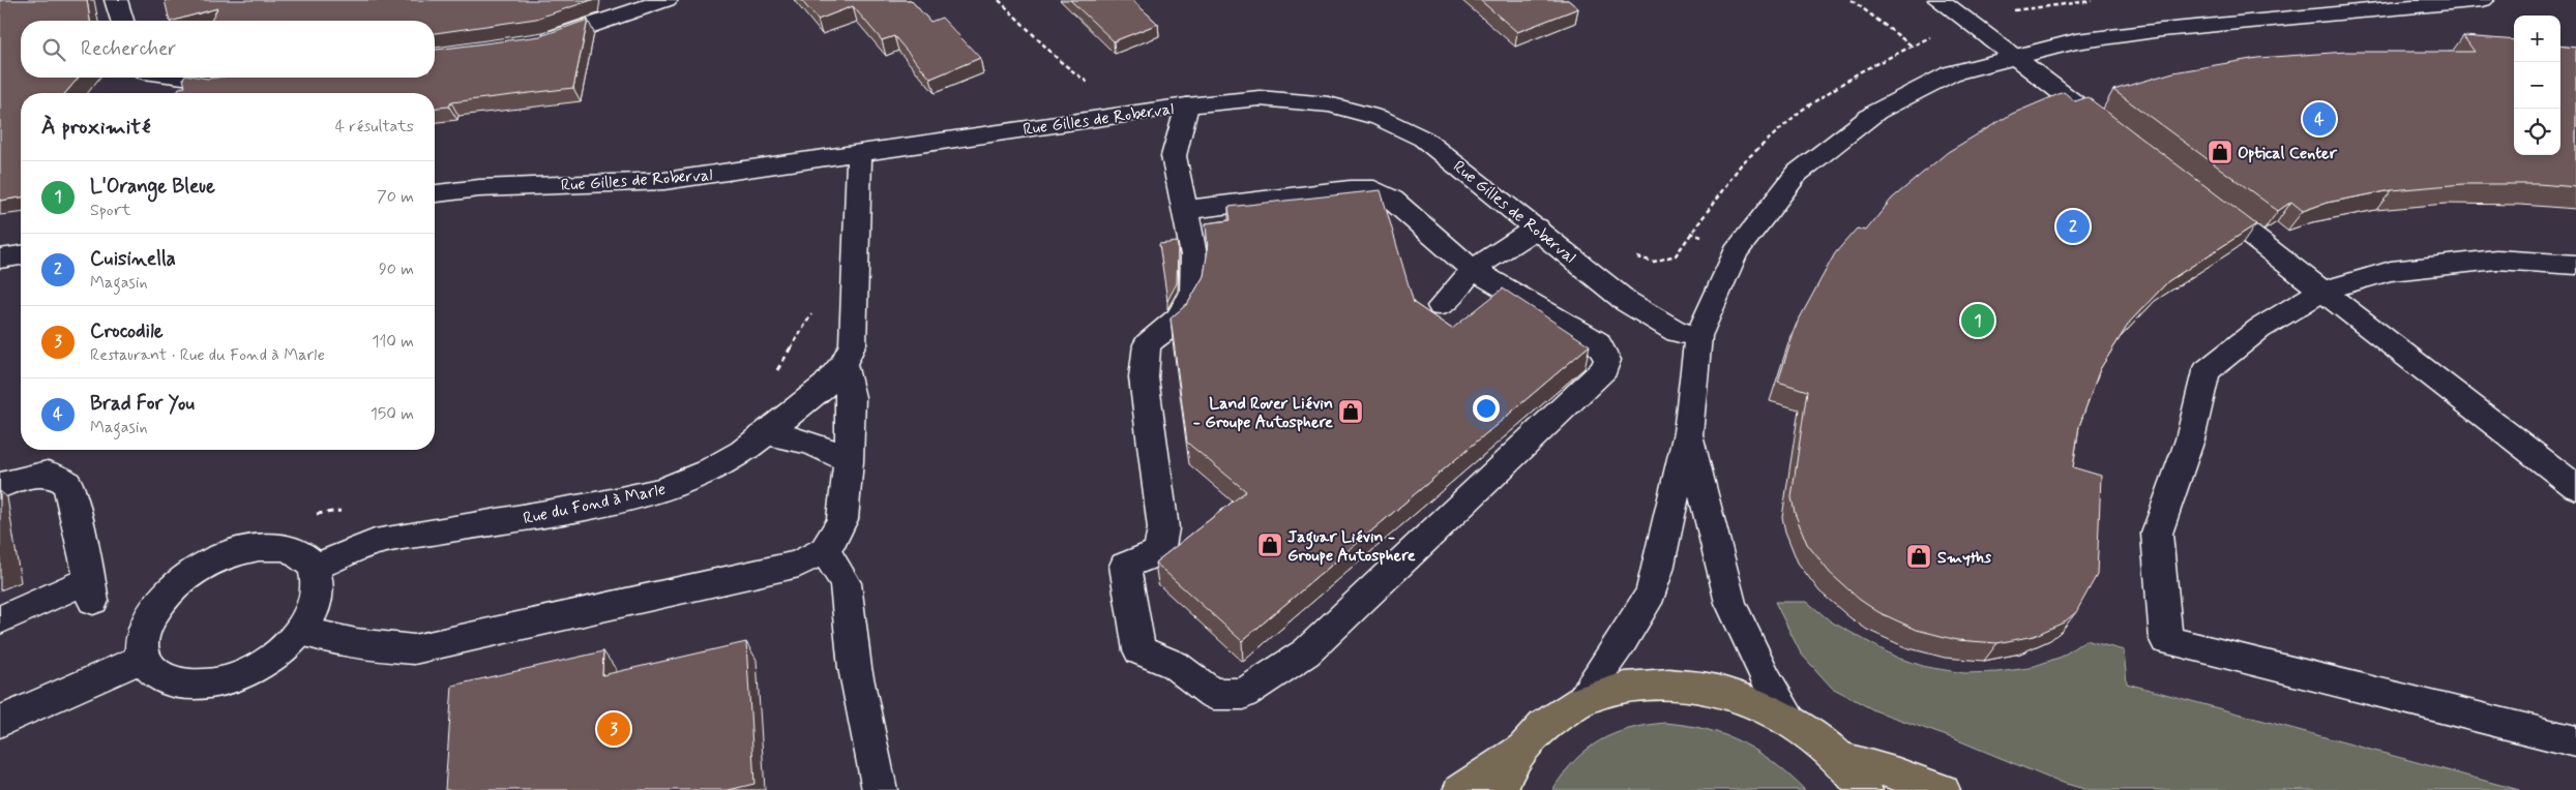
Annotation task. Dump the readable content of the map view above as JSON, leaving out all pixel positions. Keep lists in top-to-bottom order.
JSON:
{
  "streets": {
    "street": ["Rue Gilles de Roberval", "Rue du Fond à Marle"]
  },
  "crossings": [
    ["Rue Gilles de Roberval", "Rue du Fond à Marle"]
  ],
  "places": {
    "shop": [
      "Optical Center",
      "Land Rover Liévin - Groupe Autosphere",
      "Jaguar Liévin - Groupe Autosphere",
      "Smyths"
    ]
  },
  "page": {
    "map_buttons": ["+", "−"],
    "search": "Rechercher",
    "heading": ["À proximité", "4 résultats"],
    "pins": [
      "4",
      "2",
      "1",
      "3"
    ],
    "list": [
      {
        "mark": "1",
        "name": "L'Orange Bleue",
        "note": "Sport",
        "value": "70 m"
      },
      {
        "mark": "2",
        "name": "Cuisinella",
        "note": "Magasin",
        "value": "90 m"
      },
      {
        "mark": "3",
        "name": "Crocodile",
        "note": "Restaurant · Rue du Fond à Marle",
        "value": "110 m"
      },
      {
        "mark": "4",
        "name": "Brad For You",
        "note": "Magasin",
        "value": "150 m"
      }
    ]
  }
}
